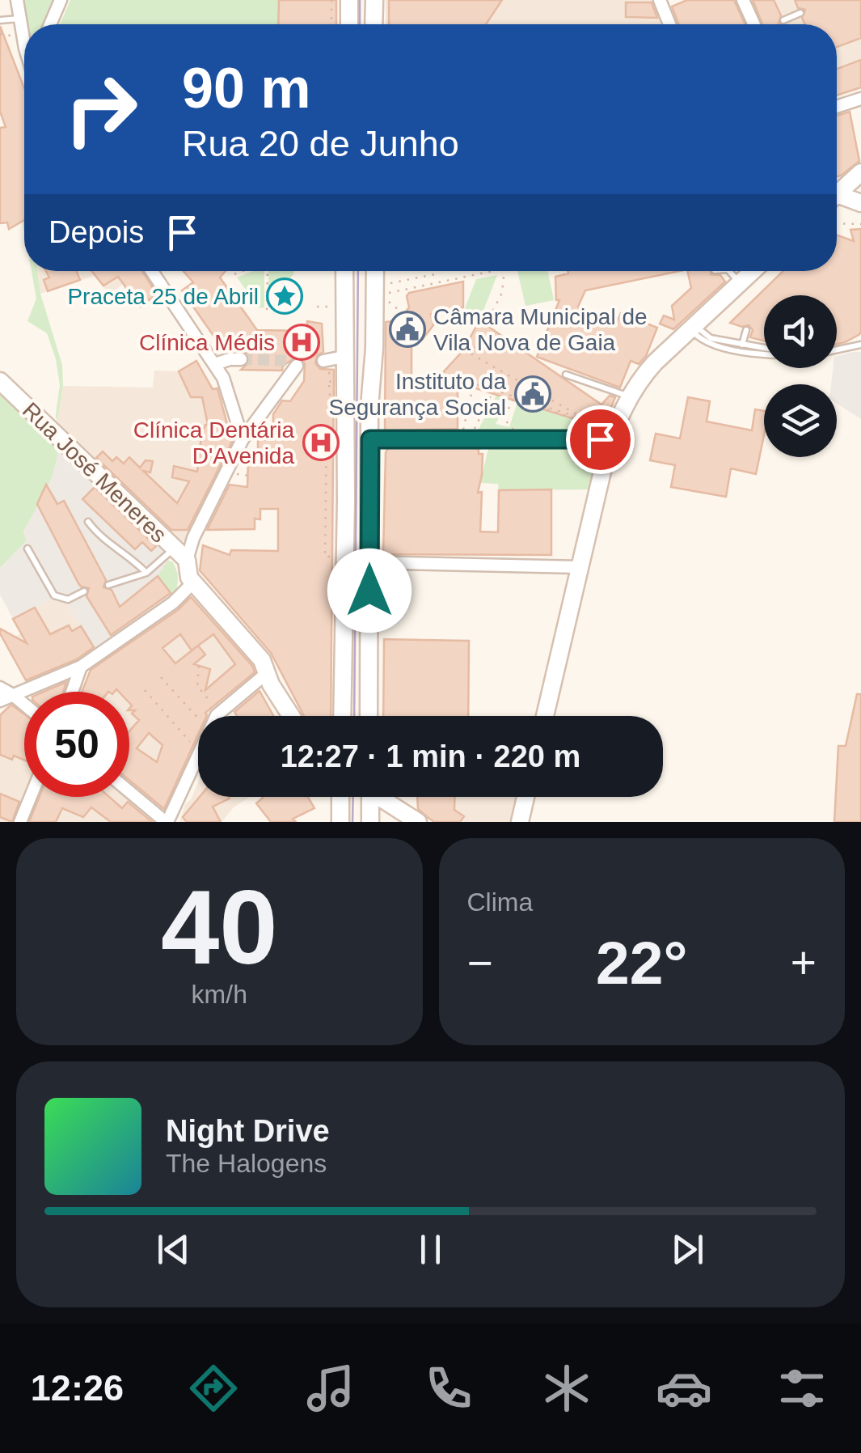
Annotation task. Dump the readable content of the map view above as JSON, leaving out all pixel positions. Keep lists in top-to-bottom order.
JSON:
{
  "streets": {
    "main road": ["Rua José Meneres"]
  },
  "places": {
    "place": ["Praceta 25 de Abril"],
    "public building": ["Câmara Municipal de Vila Nova de Gaia", "Instituto da Segurança Social"],
    "hospital": ["Clínica Médis", "Clínica Dentária D'Avenida"]
  },
  "page": {
    "turn": ["90 m", "Rua 20 de Junho"],
    "then": "Depois",
    "limit": "50",
    "trip": "12:27 · 1 min · 220 m",
    "tile": [
      ["40", "km/h"],
      "Clima"
    ],
    "heat": ["−", "22°", "+"],
    "song": ["Night Drive", "The Halogens"],
    "tabs": "12:26"
  }
}
